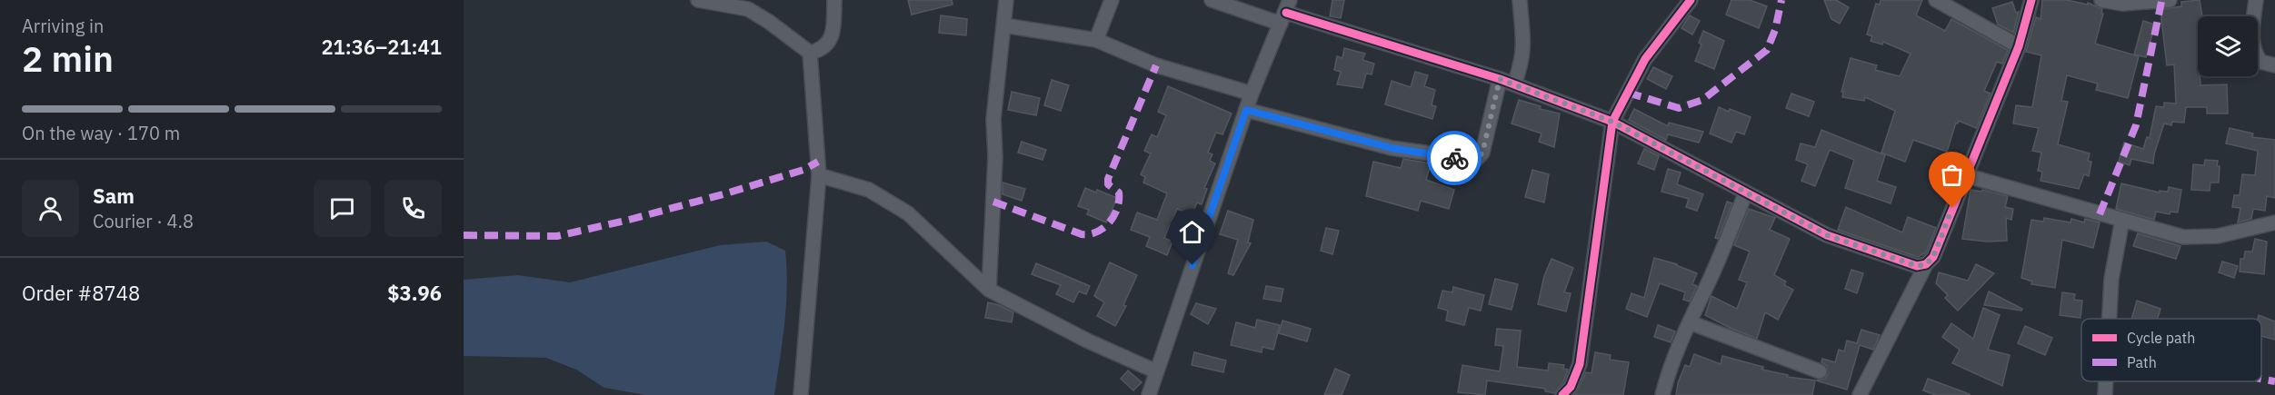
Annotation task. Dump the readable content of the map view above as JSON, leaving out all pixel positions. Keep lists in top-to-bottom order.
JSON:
{
  "legend": ["Cycle path", "Path"],
  "page": {
    "heading": ["2 min", "Arriving in", "21:36–21:41"],
    "panel": [
      "Sam",
      "Courier · 4.8",
      "Order #8748",
      "$3.96"
    ],
    "bar": "On the way · 170 m"
  }
}
